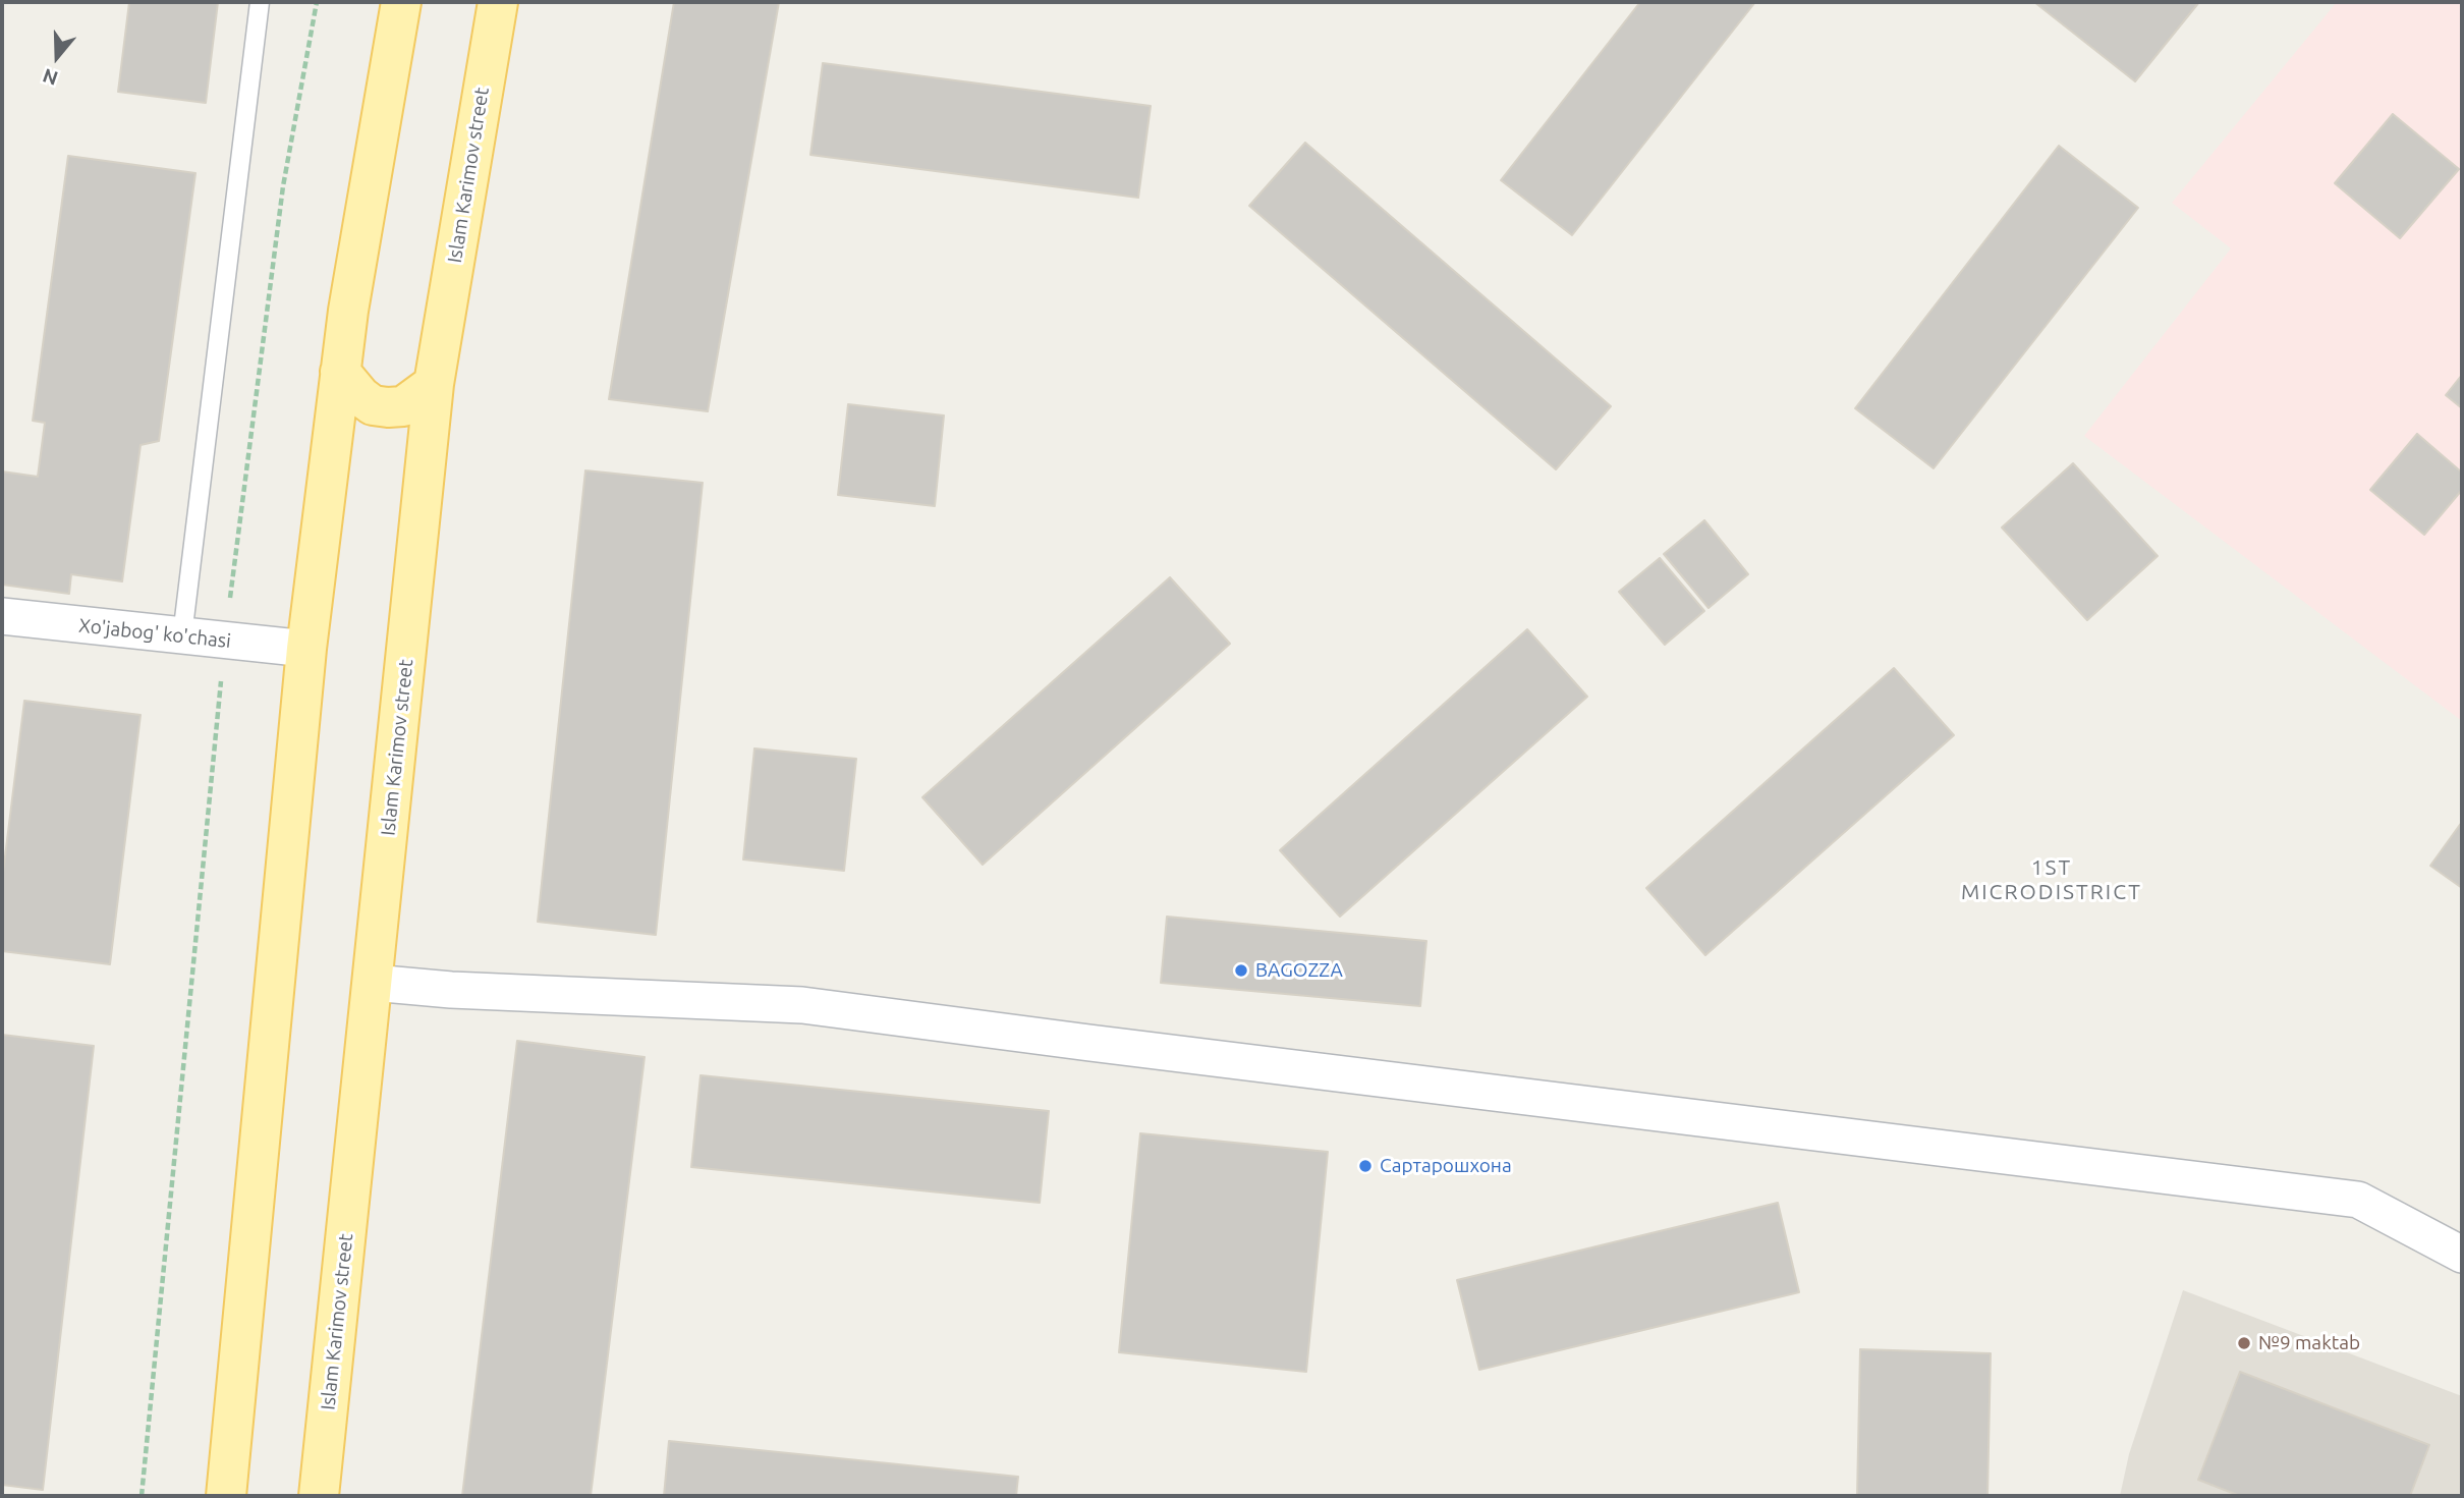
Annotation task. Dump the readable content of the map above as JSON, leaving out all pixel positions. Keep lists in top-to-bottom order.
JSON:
{
  "streets": {
    "main road": ["Islam Karimov street"],
    "street": ["Xo'jabog' ko'chasi"]
  },
  "districts": ["1ST MICRODISTRICT"],
  "places": ["BAGOZZA", "Сартарошхона", "№9 maktab"],
  "north": "bottom"
}
